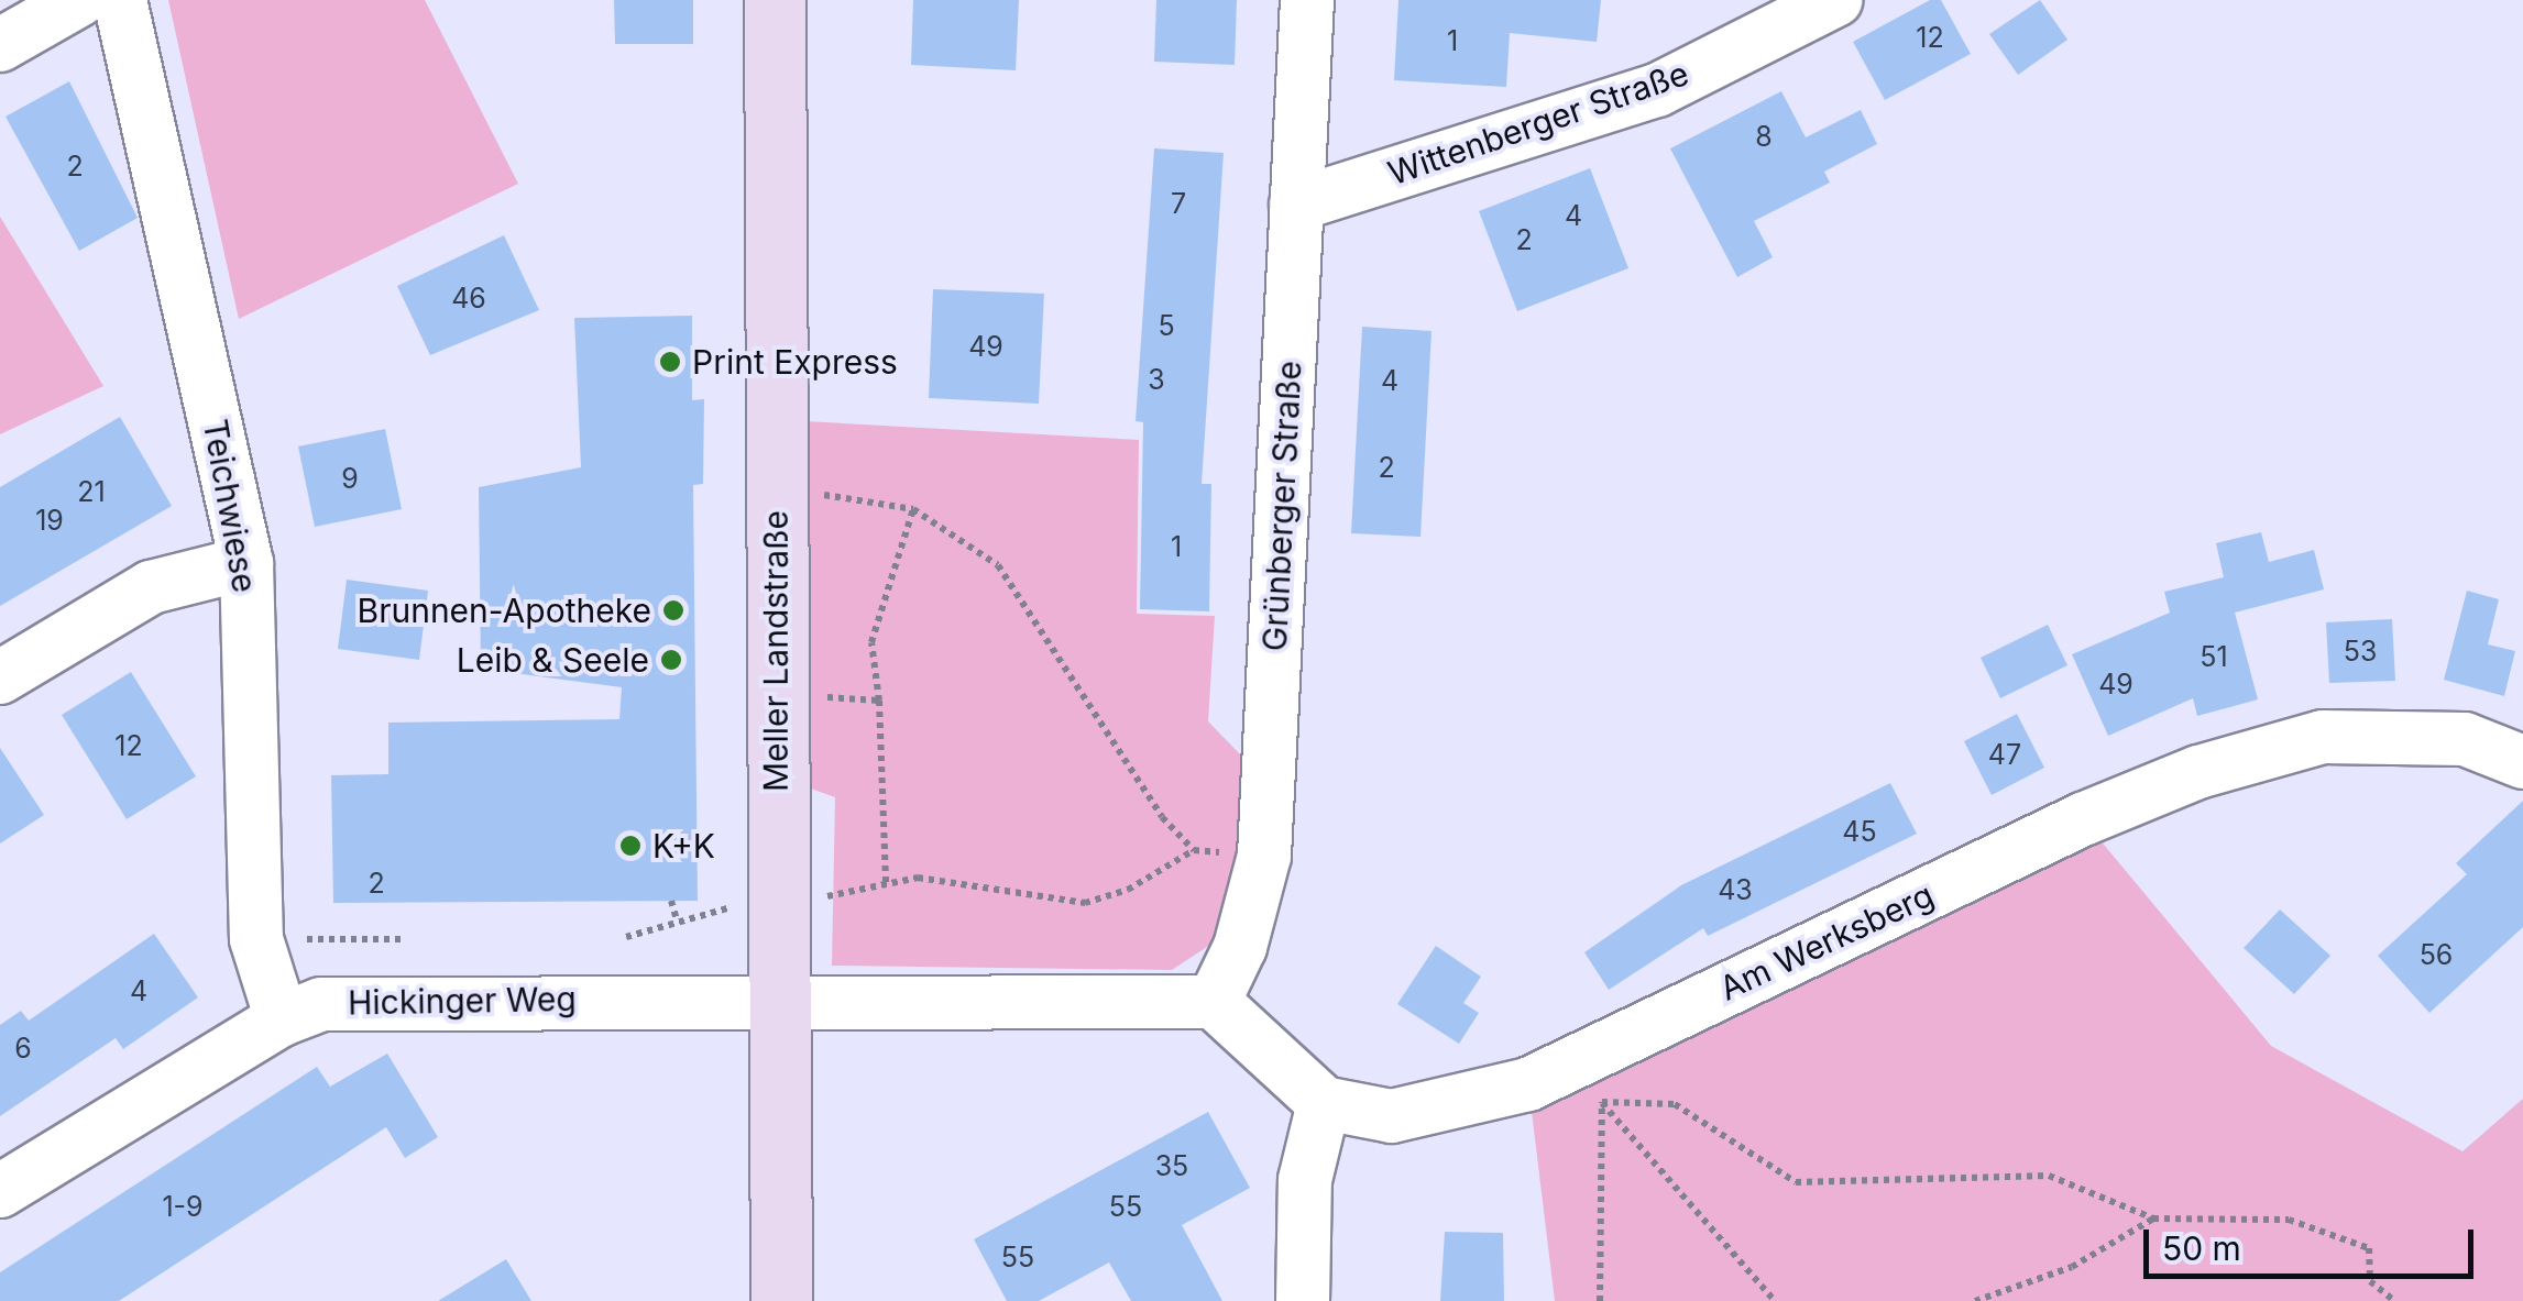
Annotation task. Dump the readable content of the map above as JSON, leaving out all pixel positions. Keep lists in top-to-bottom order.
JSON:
{
  "streets": {
    "street": [
      "Wittenberger Straße",
      "Teichwiese",
      "Grünberger Straße",
      "Meller Landstraße",
      "Am Werksberg",
      "Hickinger Weg"
    ]
  },
  "crossings": [
    ["Wittenberger Straße", "Grünberger Straße"],
    ["Teichwiese", "Hickinger Weg"],
    ["Meller Landstraße", "Hickinger Weg"]
  ],
  "places": [
    "Print Express",
    "Brunnen-Apotheke",
    "Leib & Seele",
    "K+K"
  ],
  "house_numbers": [
    "12",
    "1",
    "8",
    "2",
    "7",
    "4",
    "2",
    "46",
    "5",
    "49",
    "3",
    "4",
    "2",
    "9",
    "21",
    "19",
    "1",
    "53",
    "51",
    "49",
    "12",
    "47",
    "45",
    "2",
    "43",
    "56",
    "4",
    "6",
    "35",
    "1-9",
    "55",
    "55"
  ],
  "scale_bar": "50 m"
}
